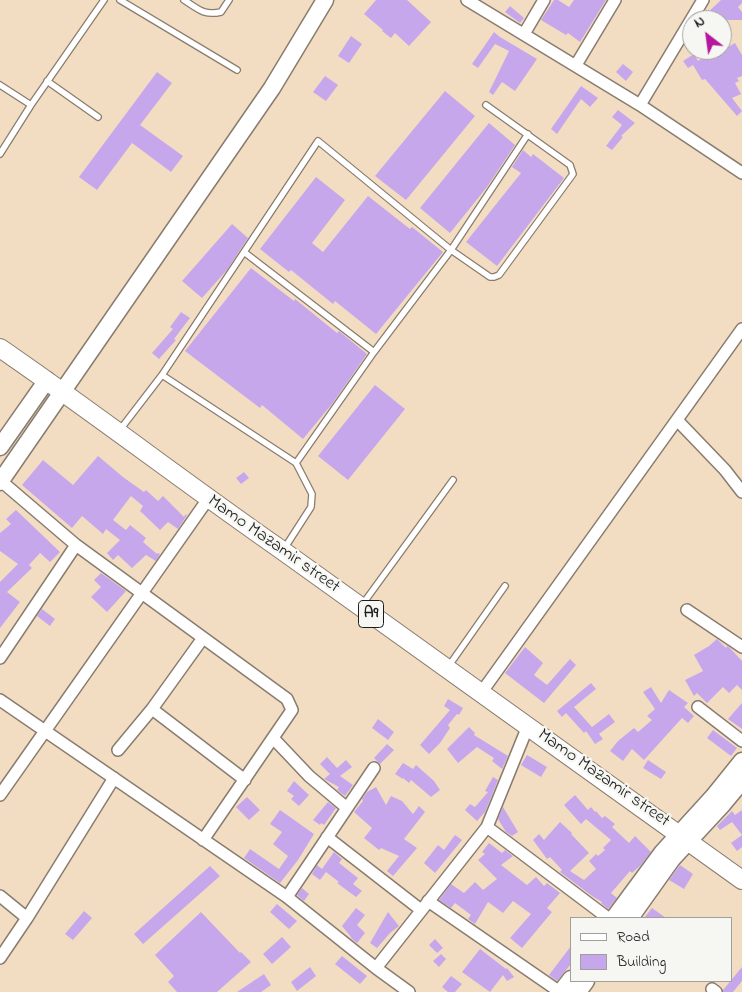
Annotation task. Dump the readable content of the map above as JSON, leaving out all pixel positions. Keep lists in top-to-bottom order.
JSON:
{
  "streets": {
    "main road": ["Mamo Mazamir street", "A9"]
  },
  "legend": ["Road", "Building"],
  "north": "top left"
}
